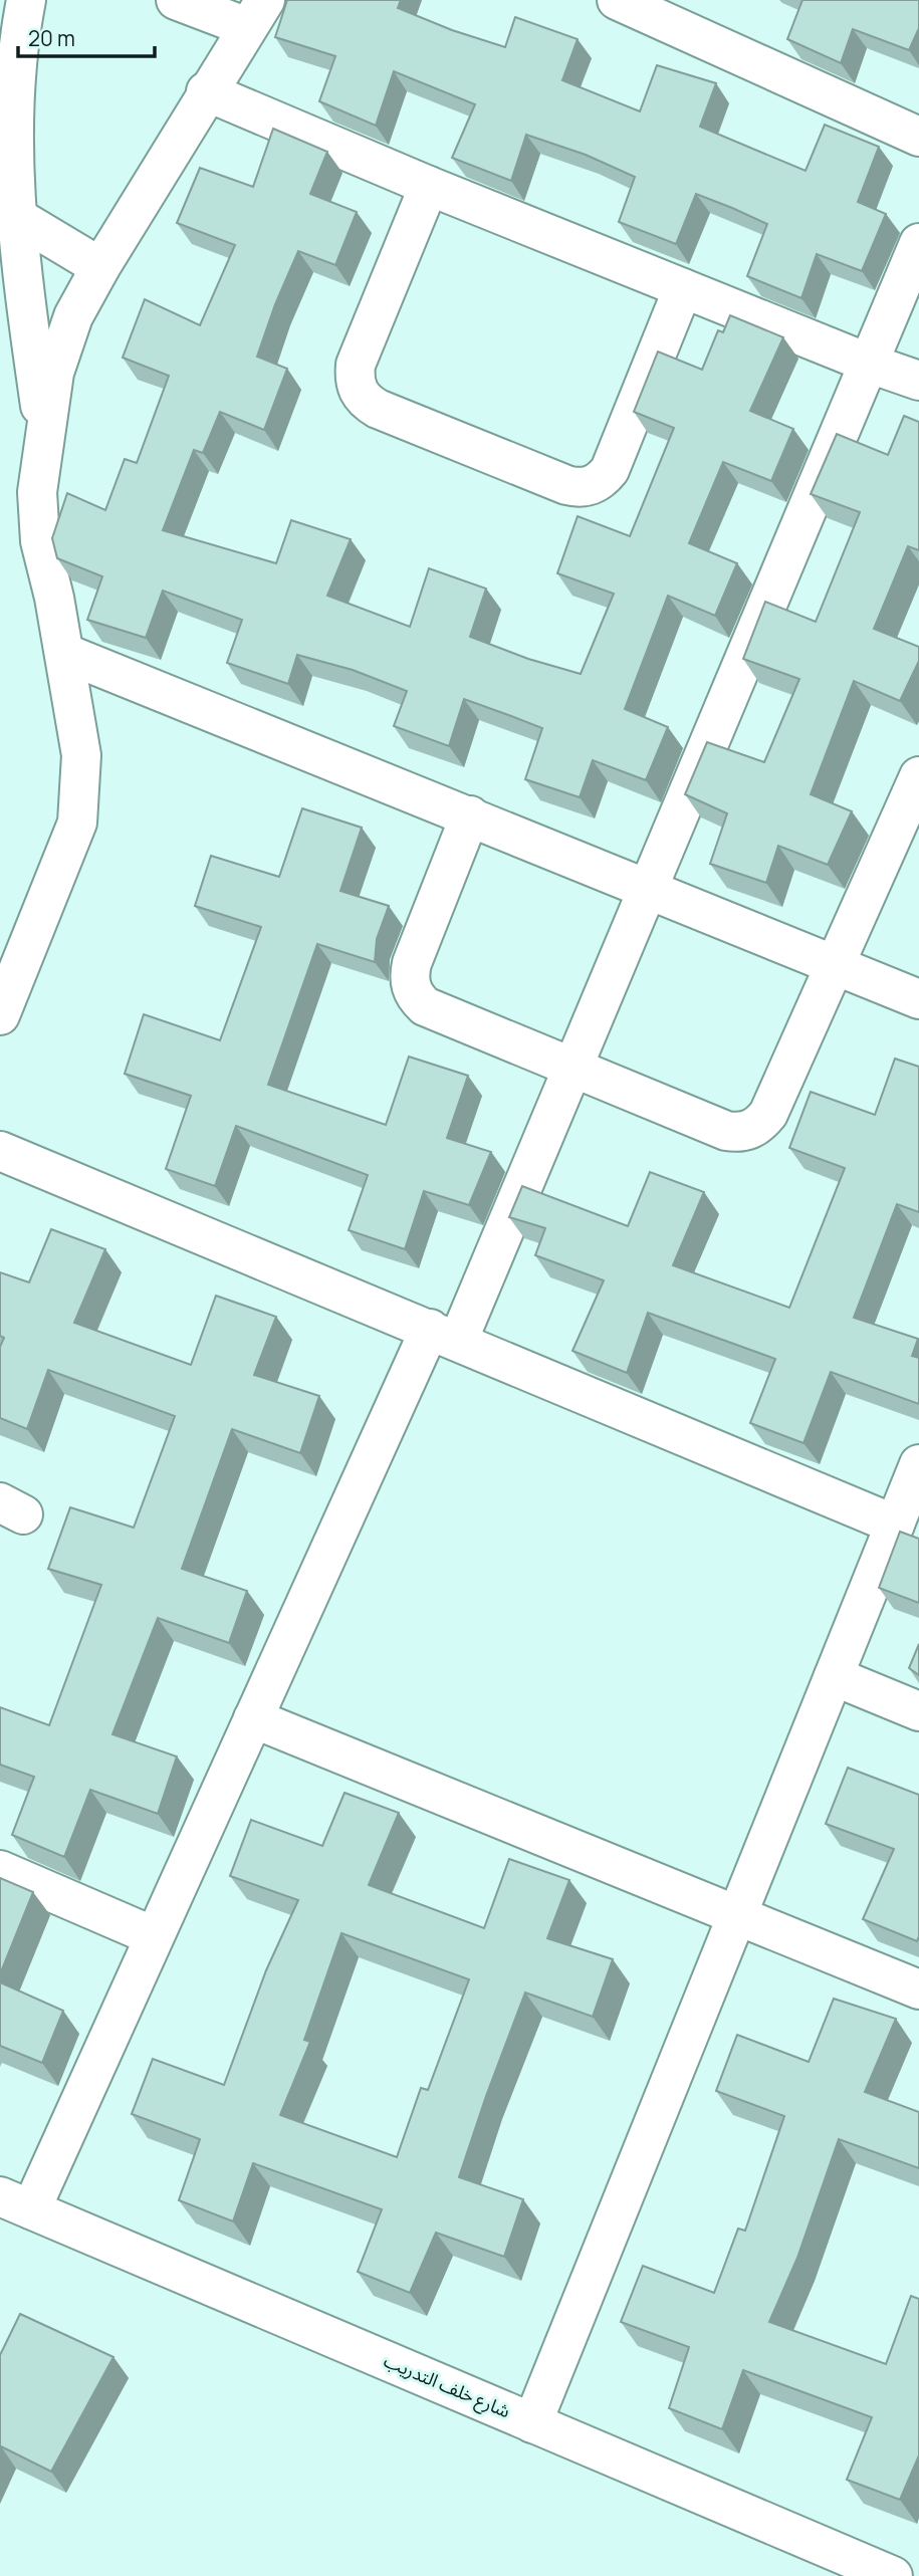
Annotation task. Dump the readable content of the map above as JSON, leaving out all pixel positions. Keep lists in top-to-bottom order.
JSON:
{
  "streets": {
    "street": ["شارع خلف التدريب"]
  },
  "scale_bar": "20 m"
}
